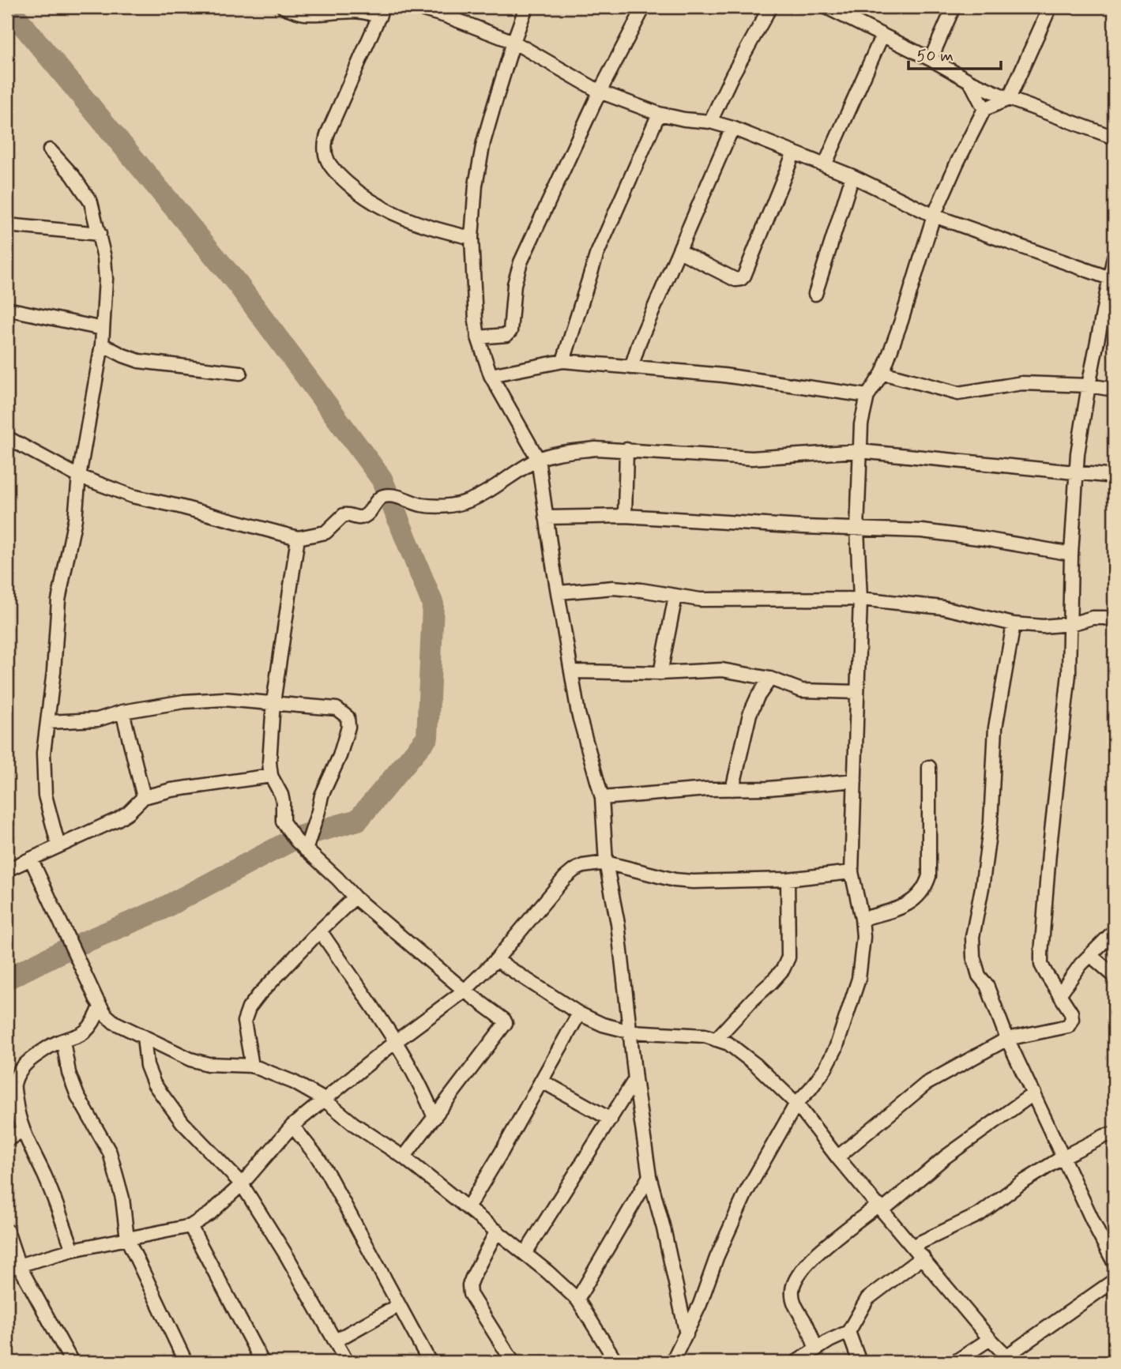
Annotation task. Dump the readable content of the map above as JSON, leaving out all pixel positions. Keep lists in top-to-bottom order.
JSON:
{
  "scale_bar": "50 m"
}
